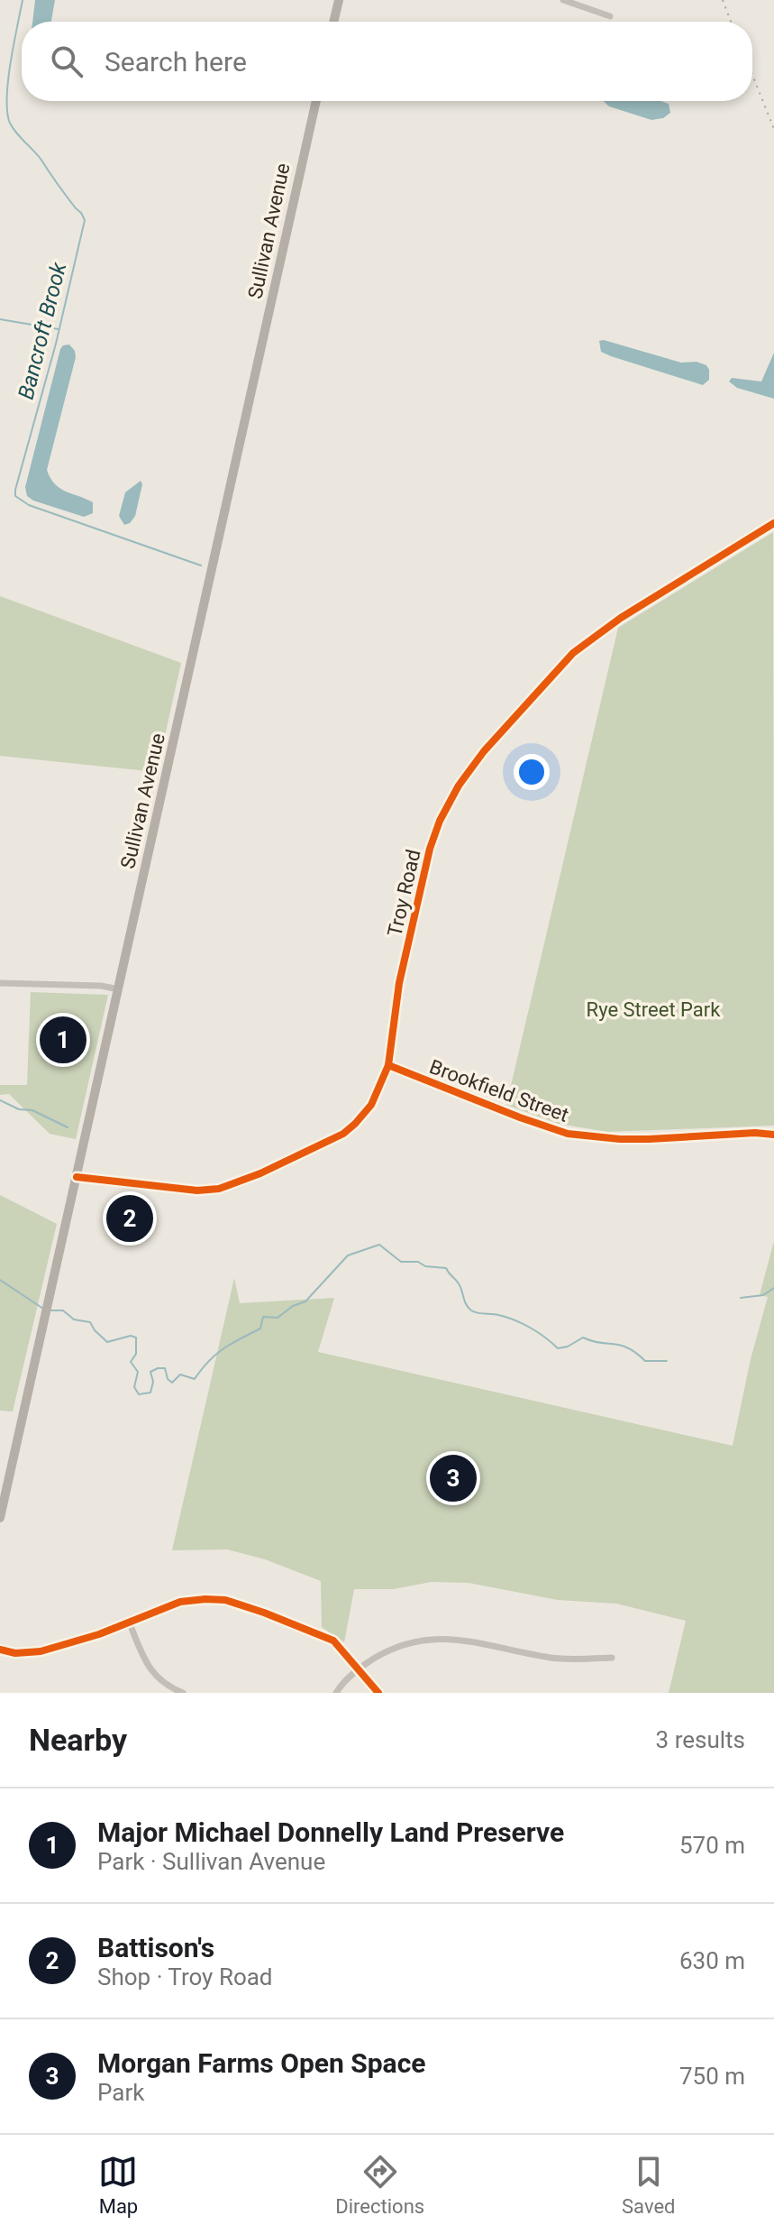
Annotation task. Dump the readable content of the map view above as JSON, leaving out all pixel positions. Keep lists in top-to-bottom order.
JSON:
{
  "streets": {
    "main road": ["Sullivan Avenue", "Troy Road"],
    "street": ["Brookfield Street"]
  },
  "crossings": [
    ["Sullivan Avenue", "Troy Road"],
    ["Troy Road", "Brookfield Street"]
  ],
  "water": ["Bancroft Brook"],
  "parks": ["Rye Street Park"],
  "page": {
    "search": "Search here",
    "pins": ["1", "2", "3"],
    "heading": ["Nearby", "3 results"],
    "list": [
      {
        "mark": "1",
        "name": "Major Michael Donnelly Land Preserve",
        "note": "Park · Sullivan Avenue",
        "value": "570 m"
      },
      {
        "mark": "2",
        "name": "Battison's",
        "note": "Shop · Troy Road",
        "value": "630 m"
      },
      {
        "mark": "3",
        "name": "Morgan Farms Open Space",
        "note": "Park",
        "value": "750 m"
      }
    ],
    "nav": ["Map", "Directions", "Saved"]
  }
}
